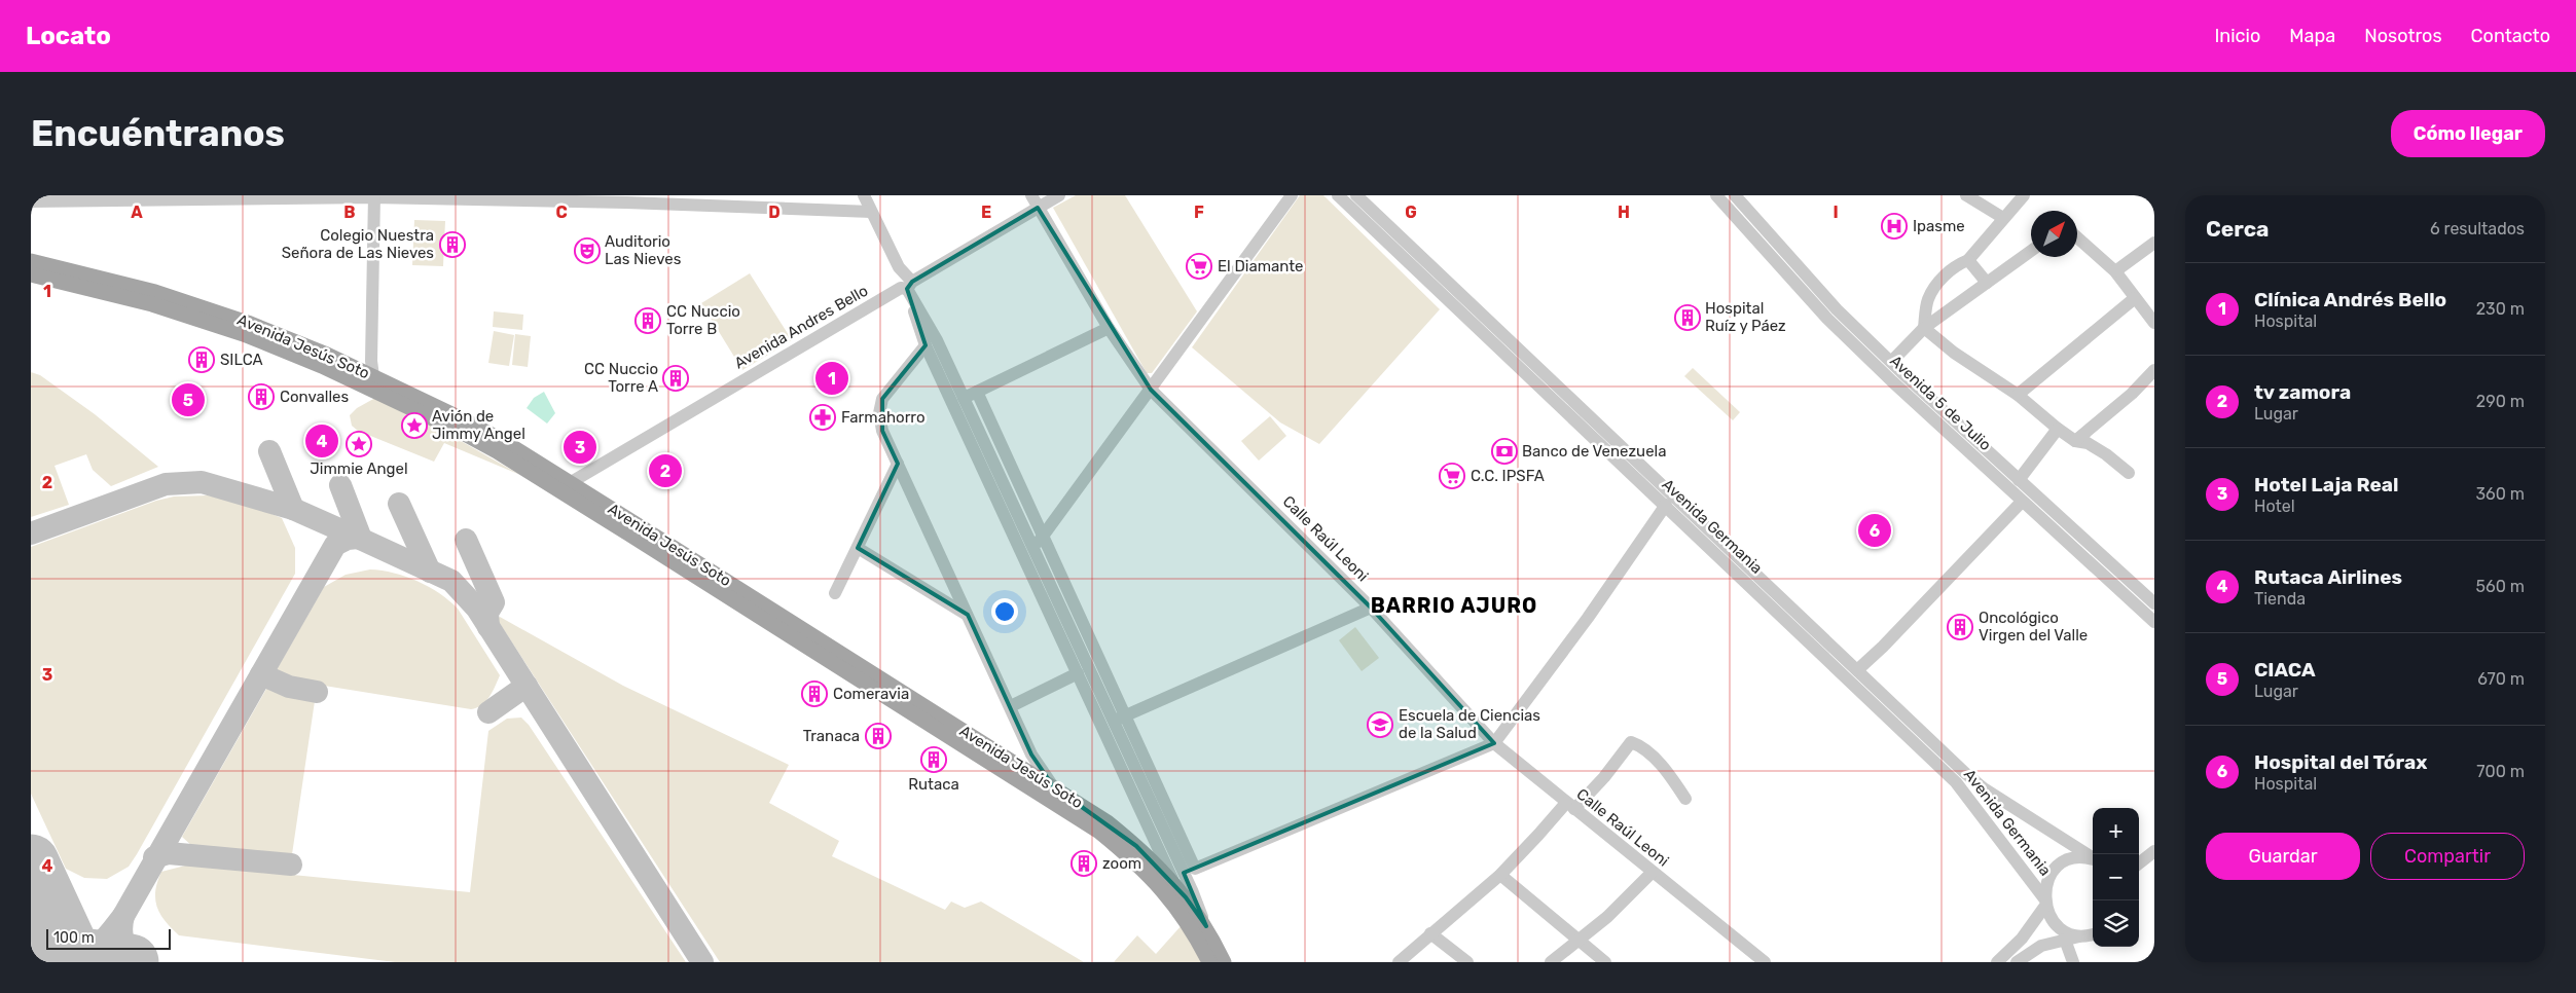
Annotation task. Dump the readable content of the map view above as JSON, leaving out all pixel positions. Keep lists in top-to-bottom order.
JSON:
{
  "streets": {
    "main road": ["Avenida Jesús Soto"],
    "street": [
      "Avenida Andres Bello",
      "Avenida 5 de Julio",
      "Avenida Germania",
      "Calle Raúl Leoni"
    ]
  },
  "crossings": [
    ["Avenida Andres Bello", "Avenida Jesús Soto"],
    ["Avenida Andres Bello", "Calle Raúl Leoni"]
  ],
  "districts": ["BARRIO AJURO"],
  "places": {
    "hospital": ["Ipasme"],
    "building": [
      "Colegio Nuestra Señora de Las Nieves",
      "Hospital Ruíz y Páez",
      "CC Nuccio Torre B",
      "SILCA",
      "CC Nuccio Torre A",
      "Convalles",
      "Oncológico Virgen del Valle",
      "Comeravia",
      "Tranaca",
      "Rutaca",
      "zoom"
    ],
    "theatre": ["Auditorio Las Nieves"],
    "supermarket": ["El Diamante", "C.C. IPSFA"],
    "pharmacy": ["Farmahorro"],
    "place": ["Avión de Jimmy Angel", "Jimmie Angel"],
    "bank": ["Banco de Venezuela"],
    "school or university": ["Escuela de Ciencias de la Salud"]
  },
  "scale_bar": "100 m",
  "north": "top right",
  "page": {
    "header": "Locato",
    "nav": [
      "Inicio",
      "Mapa",
      "Nosotros",
      "Contacto"
    ],
    "buttons": [
      "Cómo llegar",
      ["Guardar", "Compartir"]
    ],
    "title": "Encuéntranos",
    "heading": ["Cerca", "6 resultados"],
    "list": [
      {
        "mark": "1",
        "name": "Clínica Andrés Bello",
        "note": "Hospital",
        "value": "230 m"
      },
      {
        "mark": "2",
        "name": "tv zamora",
        "note": "Lugar",
        "value": "290 m"
      },
      {
        "mark": "3",
        "name": "Hotel Laja Real",
        "note": "Hotel",
        "value": "360 m"
      },
      {
        "mark": "4",
        "name": "Rutaca Airlines",
        "note": "Tienda",
        "value": "560 m"
      },
      {
        "mark": "5",
        "name": "CIACA",
        "note": "Lugar",
        "value": "670 m"
      },
      {
        "mark": "6",
        "name": "Hospital del Tórax",
        "note": "Hospital",
        "value": "700 m"
      }
    ],
    "pins": [
      "1",
      "5",
      "4",
      "3",
      "2",
      "6"
    ],
    "map_buttons": ["+", "−"],
    "scale": "100 m"
  },
  "grid": {
    "columns": [
      "A",
      "B",
      "C",
      "D",
      "E",
      "F",
      "G",
      "H",
      "I"
    ],
    "rows": [
      "1",
      "2",
      "3",
      "4"
    ]
  }
}
